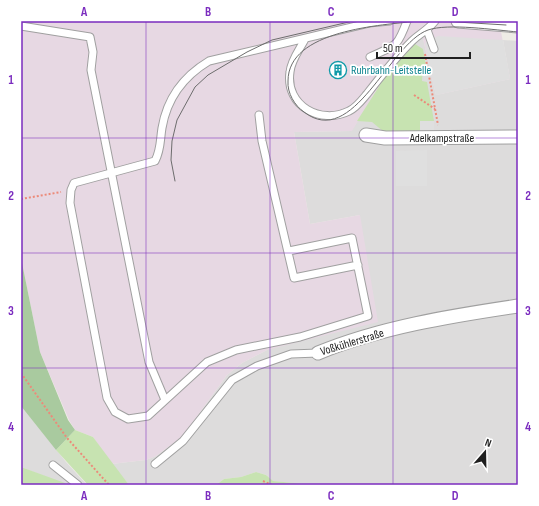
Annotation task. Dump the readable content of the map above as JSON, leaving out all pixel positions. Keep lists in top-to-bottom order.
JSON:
{
  "streets": {
    "street": ["Adelkampstraße", "Voßkühlerstraße"]
  },
  "places": {
    "building": ["Ruhrbahn-Leitstelle"]
  },
  "scale_bar": "50 m",
  "north": "top",
  "grid": {
    "columns": [
      "A",
      "B",
      "C",
      "D"
    ],
    "rows": [
      "1",
      "2",
      "3",
      "4"
    ]
  }
}
